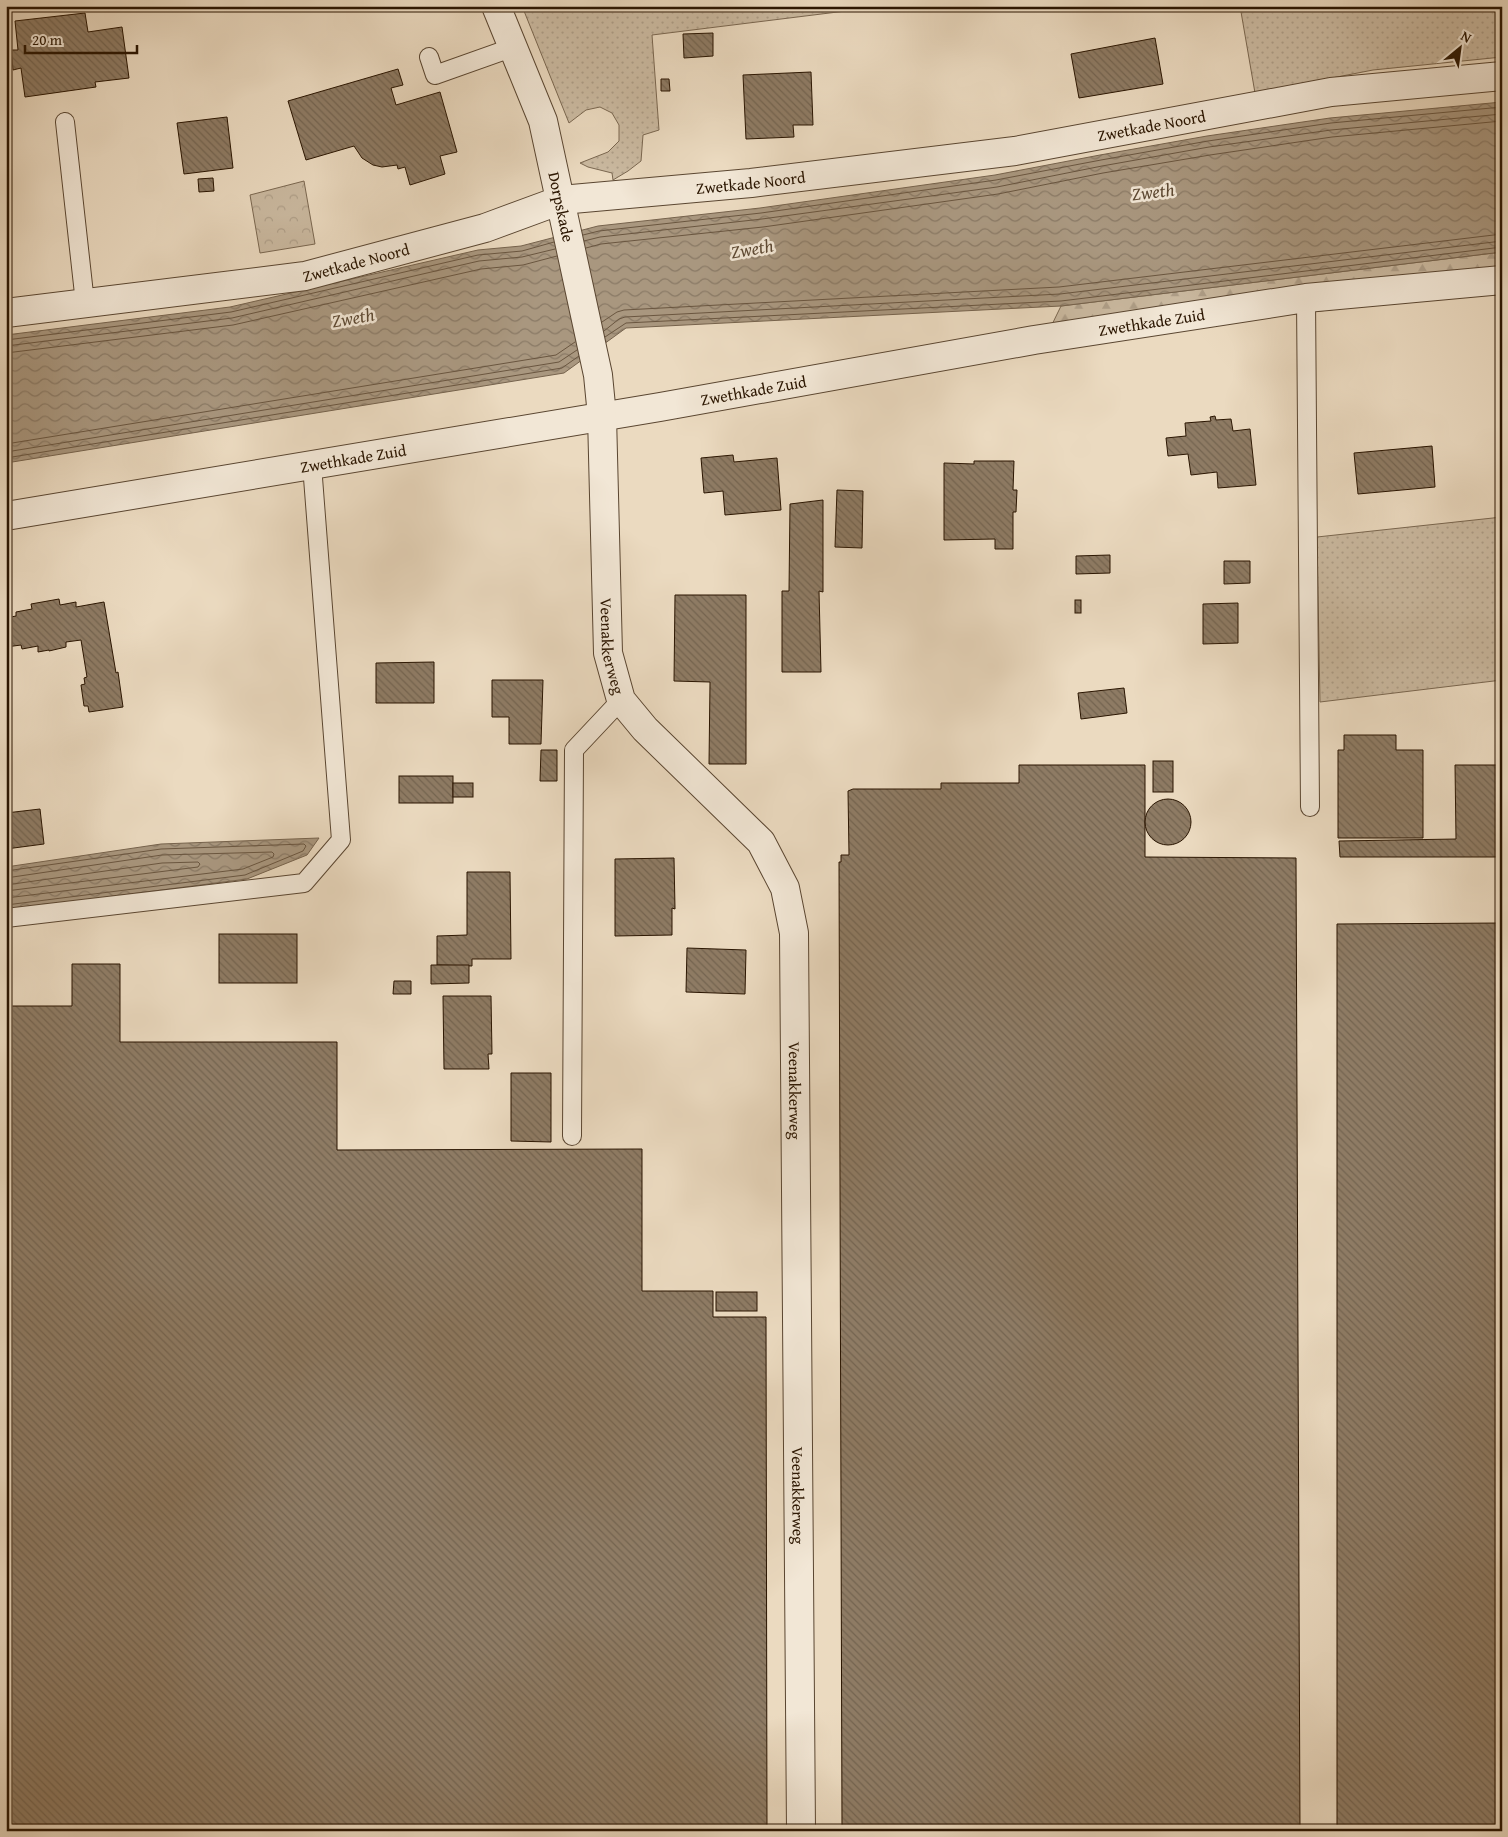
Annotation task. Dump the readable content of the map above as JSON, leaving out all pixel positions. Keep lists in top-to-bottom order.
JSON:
{
  "streets": {
    "street": [
      "Zwetkade Noord",
      "Dorpskade",
      "Zwethkade Zuid",
      "Veenakkerweg"
    ]
  },
  "crossings": [
    ["Zwetkade Noord", "Dorpskade"],
    ["Dorpskade", "Zwethkade Zuid"],
    ["Dorpskade", "Veenakkerweg"],
    ["Zwethkade Zuid", "Veenakkerweg"]
  ],
  "water": ["Zweth"],
  "scale_bar": "20 m",
  "north": "top right"
}
